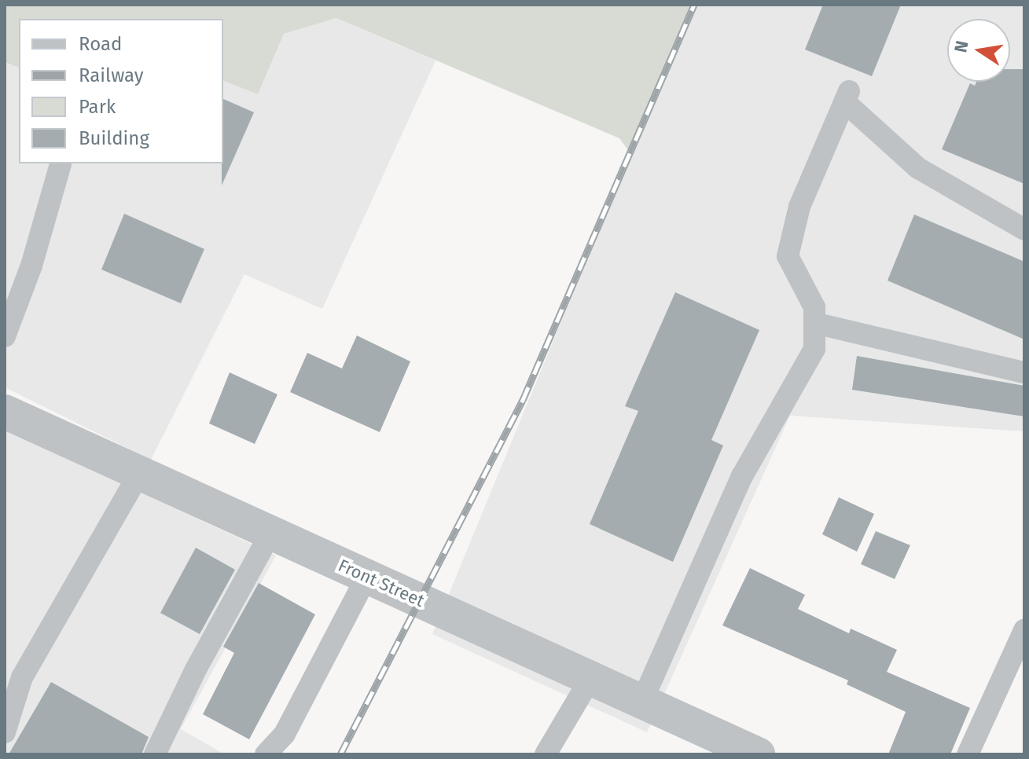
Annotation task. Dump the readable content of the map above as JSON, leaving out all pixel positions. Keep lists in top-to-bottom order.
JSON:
{
  "streets": {
    "street": ["Front Street"]
  },
  "legend": [
    "Road",
    "Railway",
    "Park",
    "Building"
  ],
  "north": "left"
}
